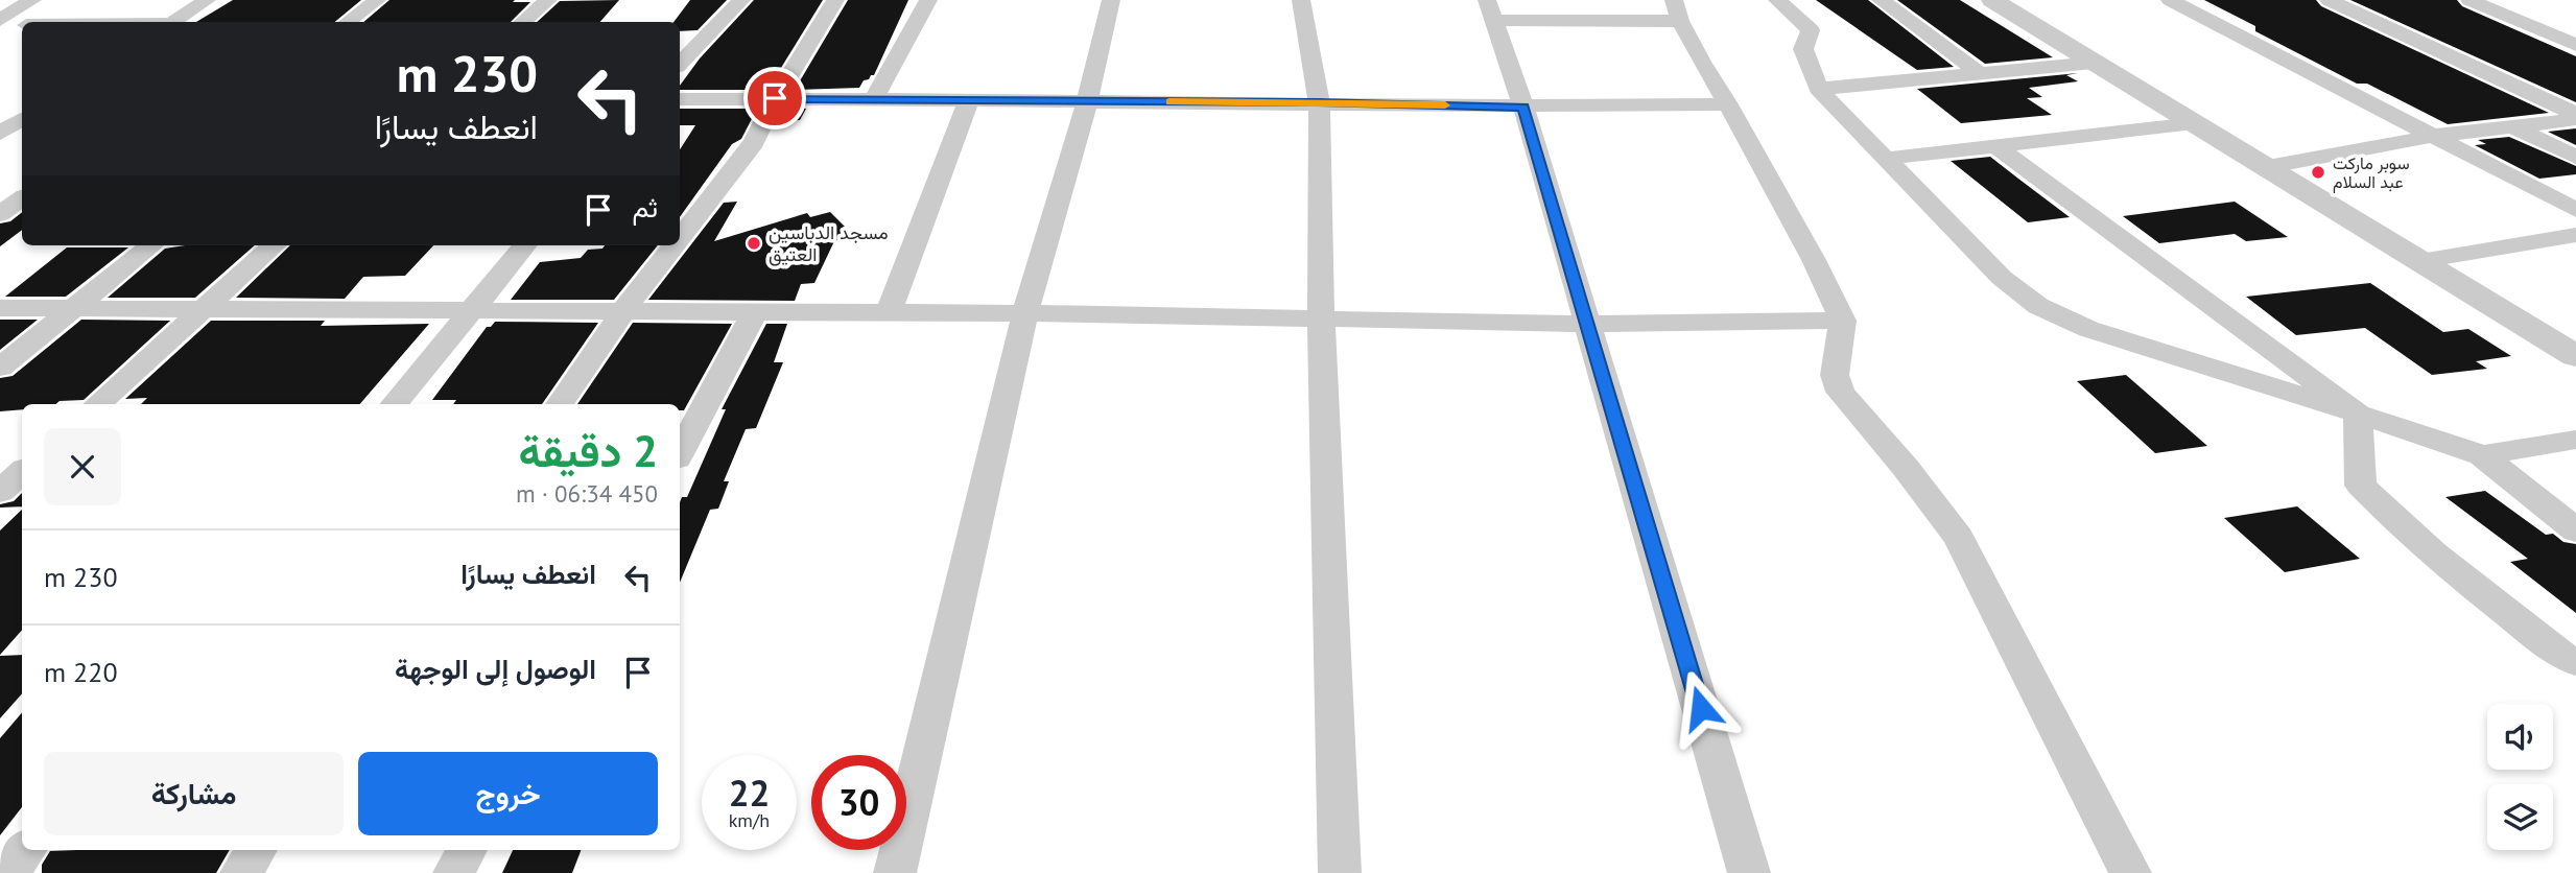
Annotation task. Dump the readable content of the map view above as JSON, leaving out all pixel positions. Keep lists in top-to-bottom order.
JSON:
{
  "places": ["سوبر ماركت عبد السلام", "مسجد الدباسين العتيق"],
  "page": {
    "turn": ["230 m", "انعطف يسارًا"],
    "then": "ثم",
    "heading": ["2 دقيقة", "450 m · 06:34"],
    "list": [
      {
        "name": "انعطف يسارًا",
        "value": "230 m"
      },
      {
        "name": "الوصول إلى الوجهة",
        "value": "220 m"
      }
    ],
    "buttons": ["خروج", "مشاركة"],
    "speed": "22 km/h",
    "limit": "30"
  }
}
